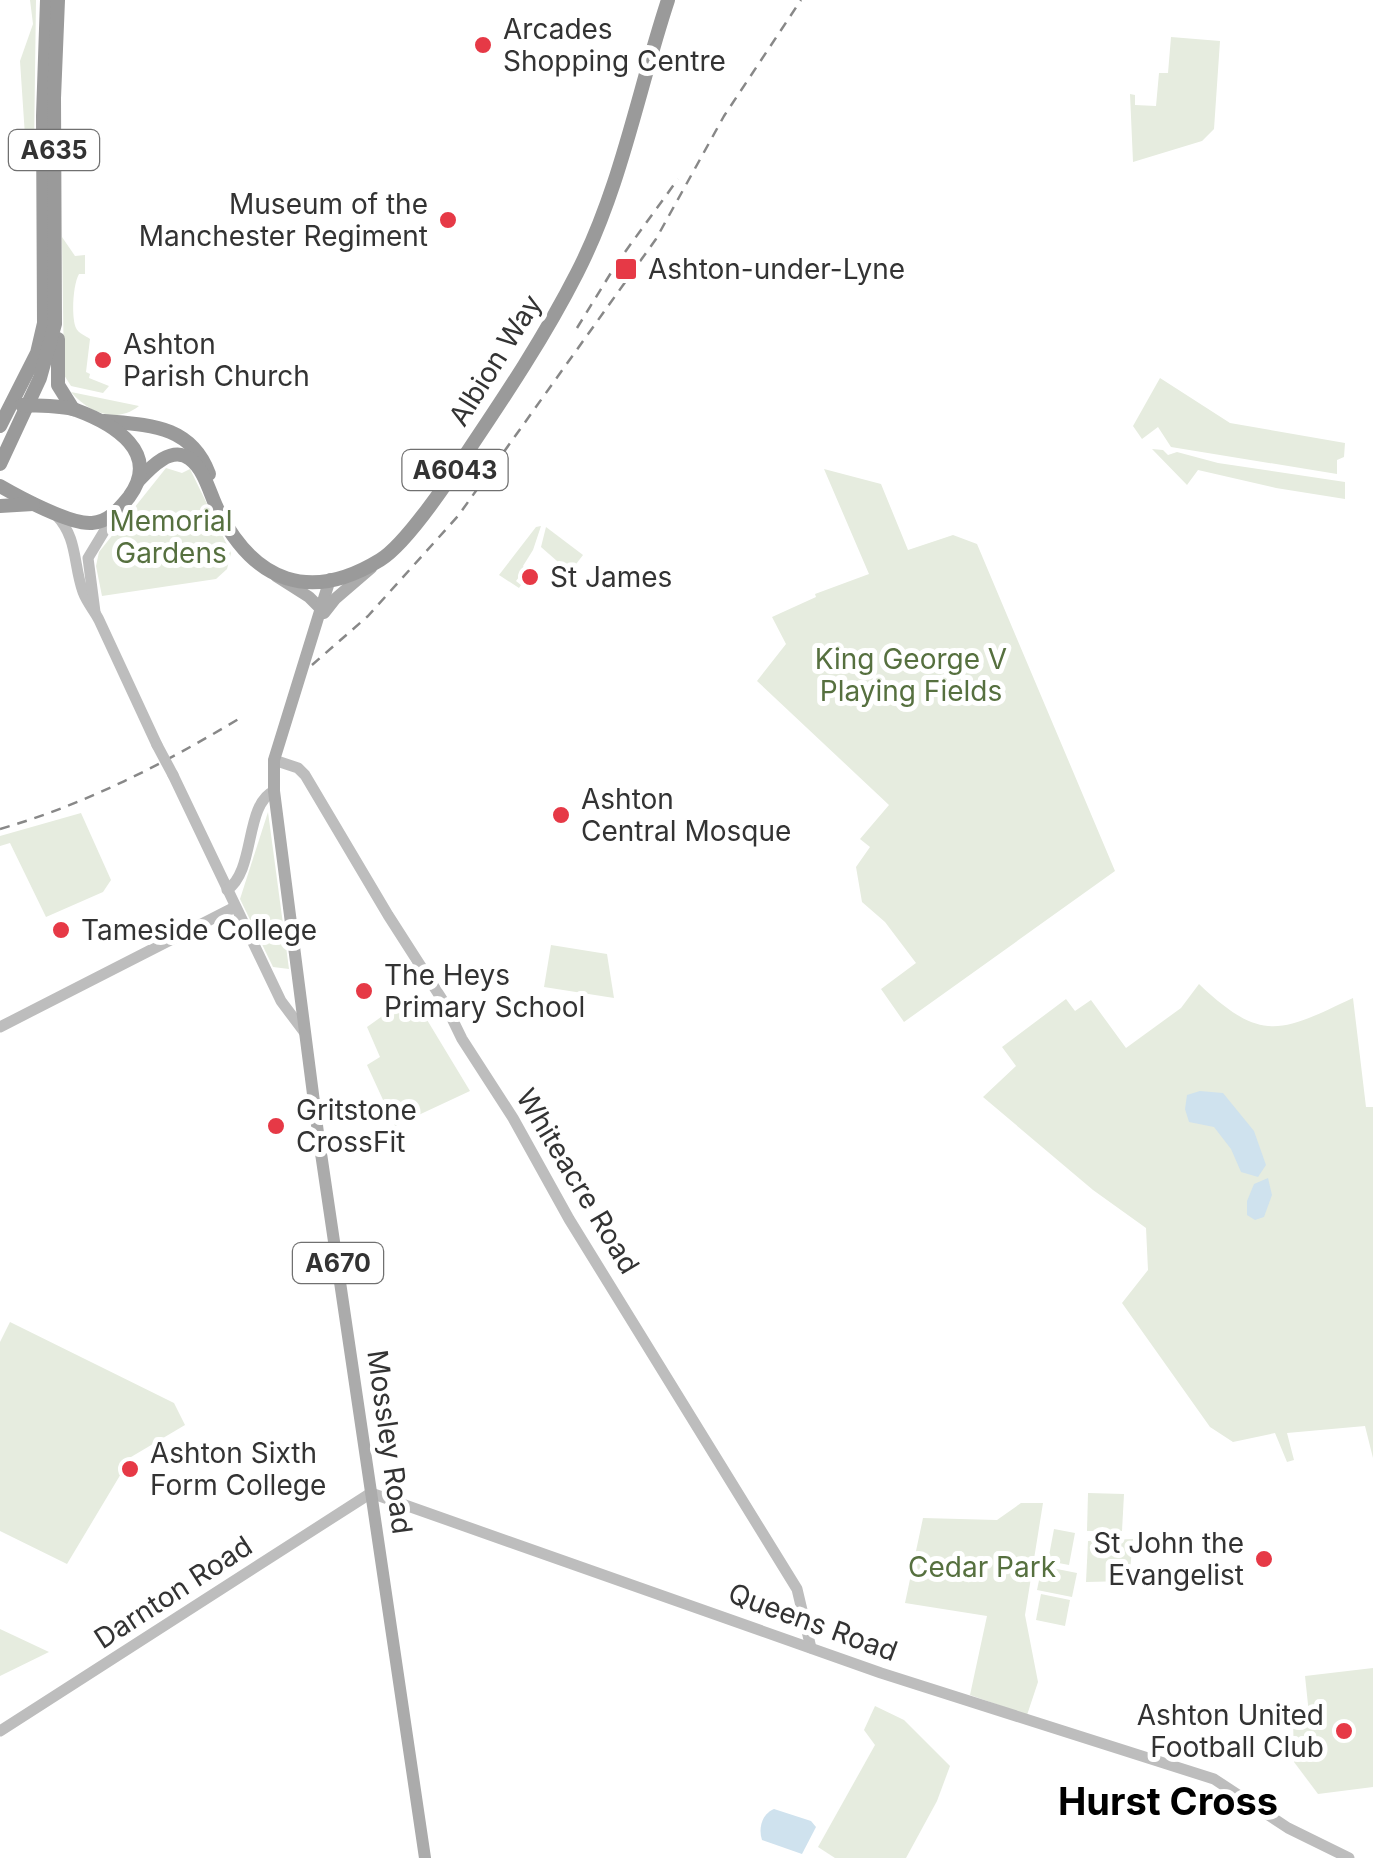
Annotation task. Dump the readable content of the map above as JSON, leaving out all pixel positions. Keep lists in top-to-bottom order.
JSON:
{
  "streets": {
    "highway": ["A635", "Albion Way", "A6043"],
    "main road": [
      "Whiteacre Road",
      "A670",
      "Mossley Road",
      "Darnton Road",
      "Queens Road"
    ]
  },
  "crossings": [
    ["Albion Way", "A670"],
    ["Whiteacre Road", "A670"],
    ["Whiteacre Road", "Queens Road"],
    ["A670", "Mossley Road"],
    ["Mossley Road", "Darnton Road"],
    ["Mossley Road", "Queens Road"],
    ["Darnton Road", "Queens Road"]
  ],
  "districts": ["Hurst Cross"],
  "parks": ["Memorial Gardens", "King George V Playing Fields", "Cedar Park"],
  "places": {
    "other": [
      "Arcades Shopping Centre",
      "Museum of the Manchester Regiment",
      "Ashton Parish Church",
      "St James",
      "Ashton Central Mosque",
      "Tameside College",
      "The Heys Primary School",
      "Gritstone CrossFit",
      "Ashton Sixth Form College",
      "St John the Evangelist",
      "Ashton United Football Club"
    ],
    "transit": ["Ashton-under-Lyne"]
  }
}
